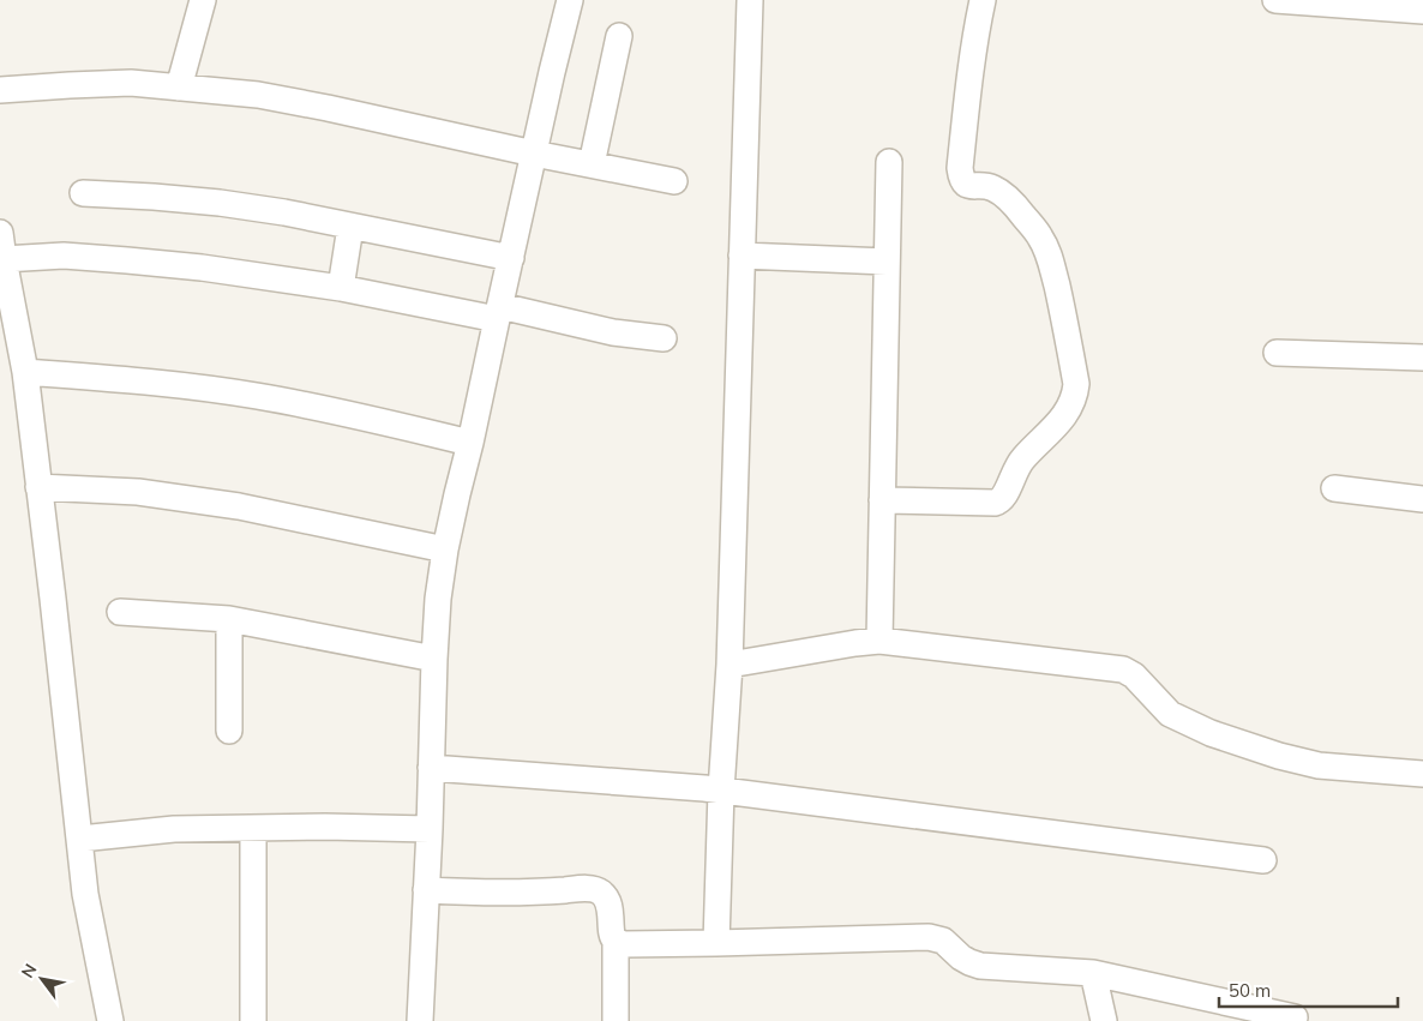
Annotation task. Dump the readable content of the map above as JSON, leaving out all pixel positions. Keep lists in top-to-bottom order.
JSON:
{
  "scale_bar": "50 m",
  "north": "top left"
}
